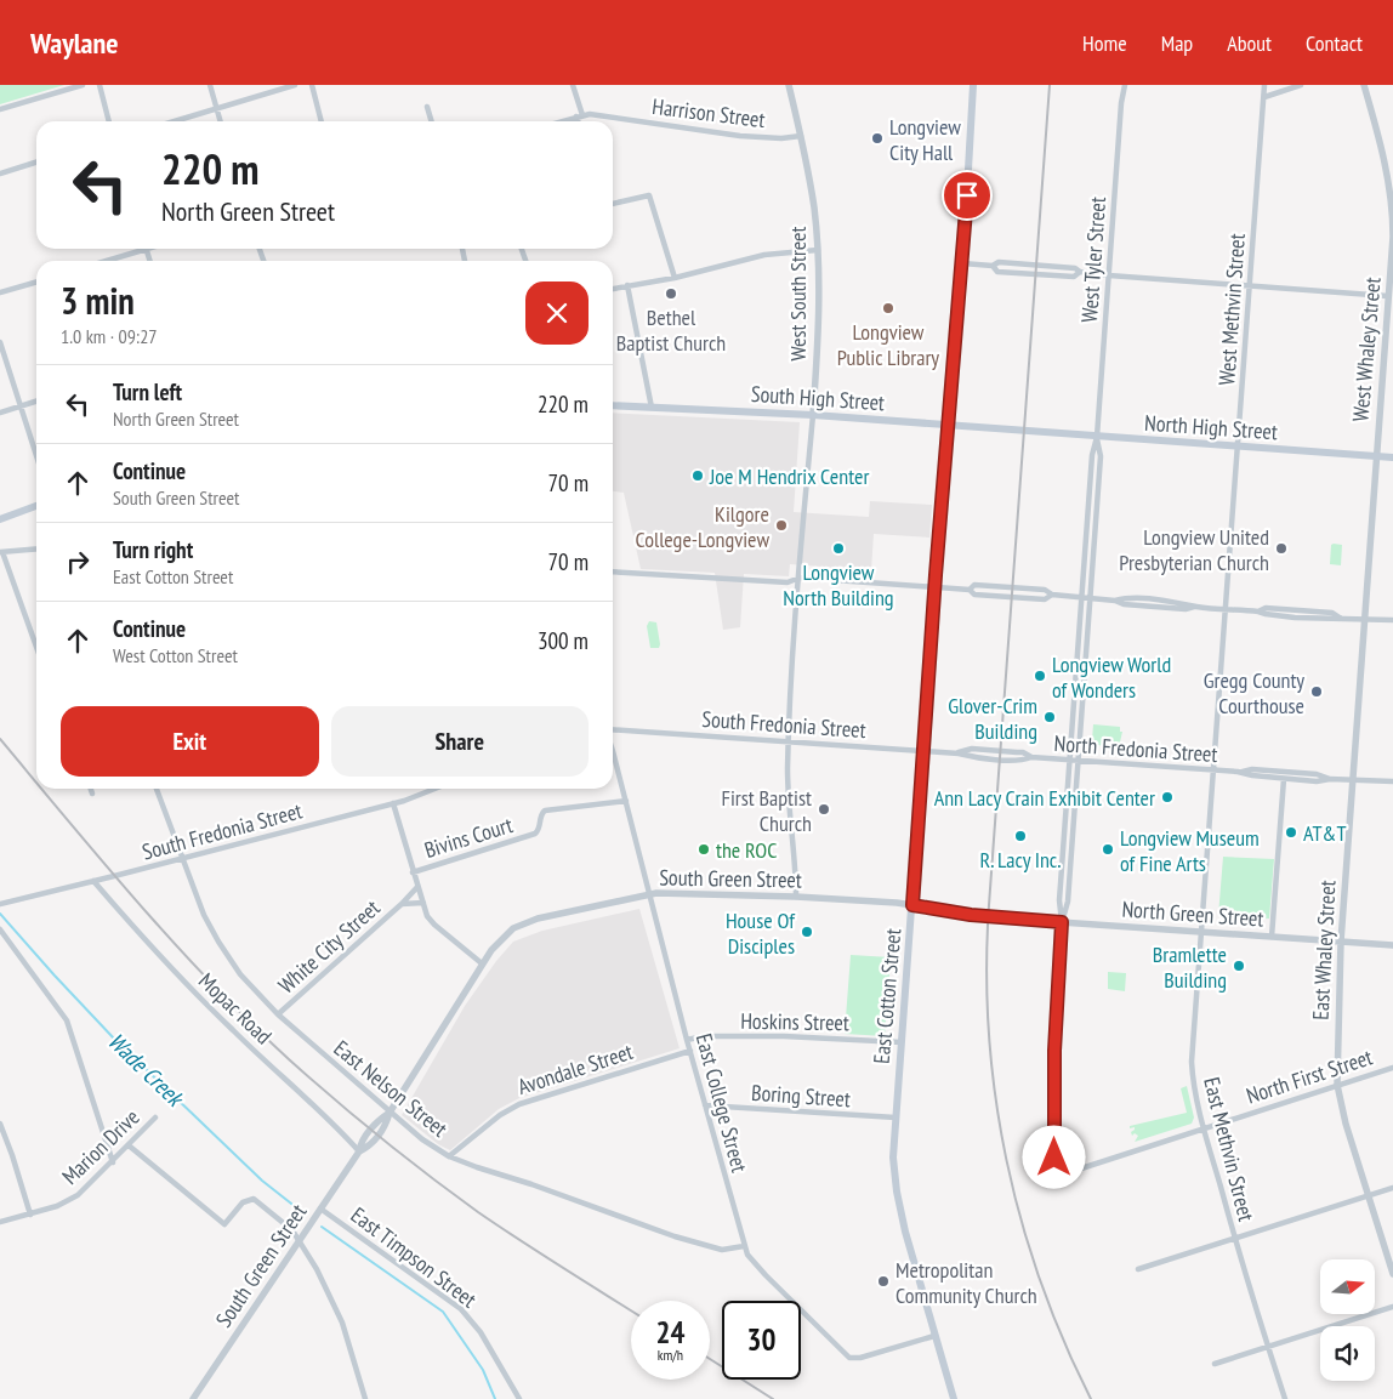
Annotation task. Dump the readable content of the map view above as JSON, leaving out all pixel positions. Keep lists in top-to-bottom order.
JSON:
{
  "streets": {
    "main road": ["South High Street", "North High Street", "East Cotton Street"],
    "street": [
      "Harrison Street",
      "West Tyler Street",
      "West South Street",
      "West Methvin Street",
      "West Whaley Street",
      "South Fredonia Street",
      "North Fredonia Street",
      "Bivins Court",
      "South Green Street",
      "North Green Street",
      "White City Street",
      "East Whaley Street",
      "Mopac Road",
      "Hoskins Street",
      "Avondale Street",
      "North First Street",
      "East Nelson Street",
      "Boring Street",
      "East College Street",
      "Marion Drive",
      "East Methvin Street",
      "East Timpson Street"
    ]
  },
  "crossings": [
    ["Harrison Street", "West South Street"],
    ["West Tyler Street", "North High Street"],
    ["West Tyler Street", "North Fredonia Street"],
    ["West Tyler Street", "North Green Street"],
    ["West Tyler Street", "North First Street"],
    ["West South Street", "South High Street"],
    ["West South Street", "South Fredonia Street"],
    ["West South Street", "South Green Street"],
    ["West Methvin Street", "North High Street"],
    ["West Methvin Street", "East Methvin Street"],
    ["West Whaley Street", "North High Street"],
    ["West Whaley Street", "East Whaley Street"],
    ["South High Street", "North High Street"],
    ["South High Street", "East Cotton Street"],
    ["South Fredonia Street", "North Fredonia Street"],
    ["South Fredonia Street", "East Cotton Street"],
    ["South Fredonia Street", "Mopac Road"],
    ["South Fredonia Street", "East Nelson Street"],
    ["North Fredonia Street", "East Whaley Street"],
    ["North Fredonia Street", "East Methvin Street"],
    ["Bivins Court", "East College Street"],
    ["South Green Street", "North Green Street"],
    ["South Green Street", "East Cotton Street"],
    ["South Green Street", "Mopac Road"],
    ["South Green Street", "East Nelson Street"],
    ["South Green Street", "East College Street"],
    ["South Green Street", "East Timpson Street"],
    ["North Green Street", "East Whaley Street"],
    ["North Green Street", "North First Street"],
    ["North Green Street", "East Methvin Street"],
    ["White City Street", "East Nelson Street"],
    ["East Whaley Street", "North First Street"],
    ["East Cotton Street", "Hoskins Street"],
    ["East Cotton Street", "Boring Street"],
    ["East Cotton Street", "East College Street"],
    ["Hoskins Street", "East College Street"],
    ["Avondale Street", "East Nelson Street"],
    ["Avondale Street", "East College Street"],
    ["North First Street", "East Methvin Street"],
    ["East Nelson Street", "East College Street"],
    ["Boring Street", "East College Street"]
  ],
  "water": ["Wade Creek"],
  "places": [
    "Longview City Hall",
    "Bethel Baptist Church",
    "Longview Public Library",
    "Joe M Hendrix Center",
    "Kilgore College-Longview",
    "Longview North Building",
    "Longview United Presbyterian Church",
    "Longview World of Wonders",
    "Gregg County Courthouse",
    "Glover-Crim Building",
    "Ann Lacy Crain Exhibit Center",
    "First Baptist Church",
    "AT&T",
    "R. Lacy Inc.",
    "the ROC",
    "Longview Museum of Fine Arts",
    "House Of Disciples",
    "Bramlette Building",
    "Metropolitan Community Church"
  ],
  "north": "right",
  "page": {
    "header": "Waylane",
    "nav": [
      "Home",
      "Map",
      "About",
      "Contact"
    ],
    "turn": ["220 m", "North Green Street"],
    "heading": ["3 min", "1.0 km · 09:27"],
    "list": [
      {
        "name": "Turn left",
        "note": "North Green Street",
        "value": "220 m"
      },
      {
        "name": "Continue",
        "note": "South Green Street",
        "value": "70 m"
      },
      {
        "name": "Turn right",
        "note": "East Cotton Street",
        "value": "70 m"
      },
      {
        "name": "Continue",
        "note": "West Cotton Street",
        "value": "300 m"
      }
    ],
    "buttons": ["Exit", "Share"],
    "speed": "24 km/h",
    "limit": "30"
  }
}
